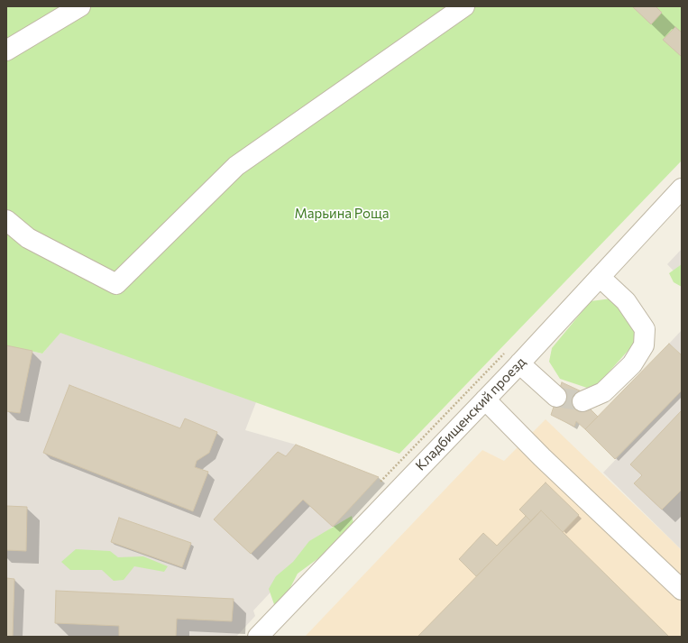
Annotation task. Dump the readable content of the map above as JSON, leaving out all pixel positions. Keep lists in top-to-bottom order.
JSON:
{
  "streets": {
    "street": ["Кладбищенский проезд"]
  },
  "parks": ["Марьина Роща"]
}
